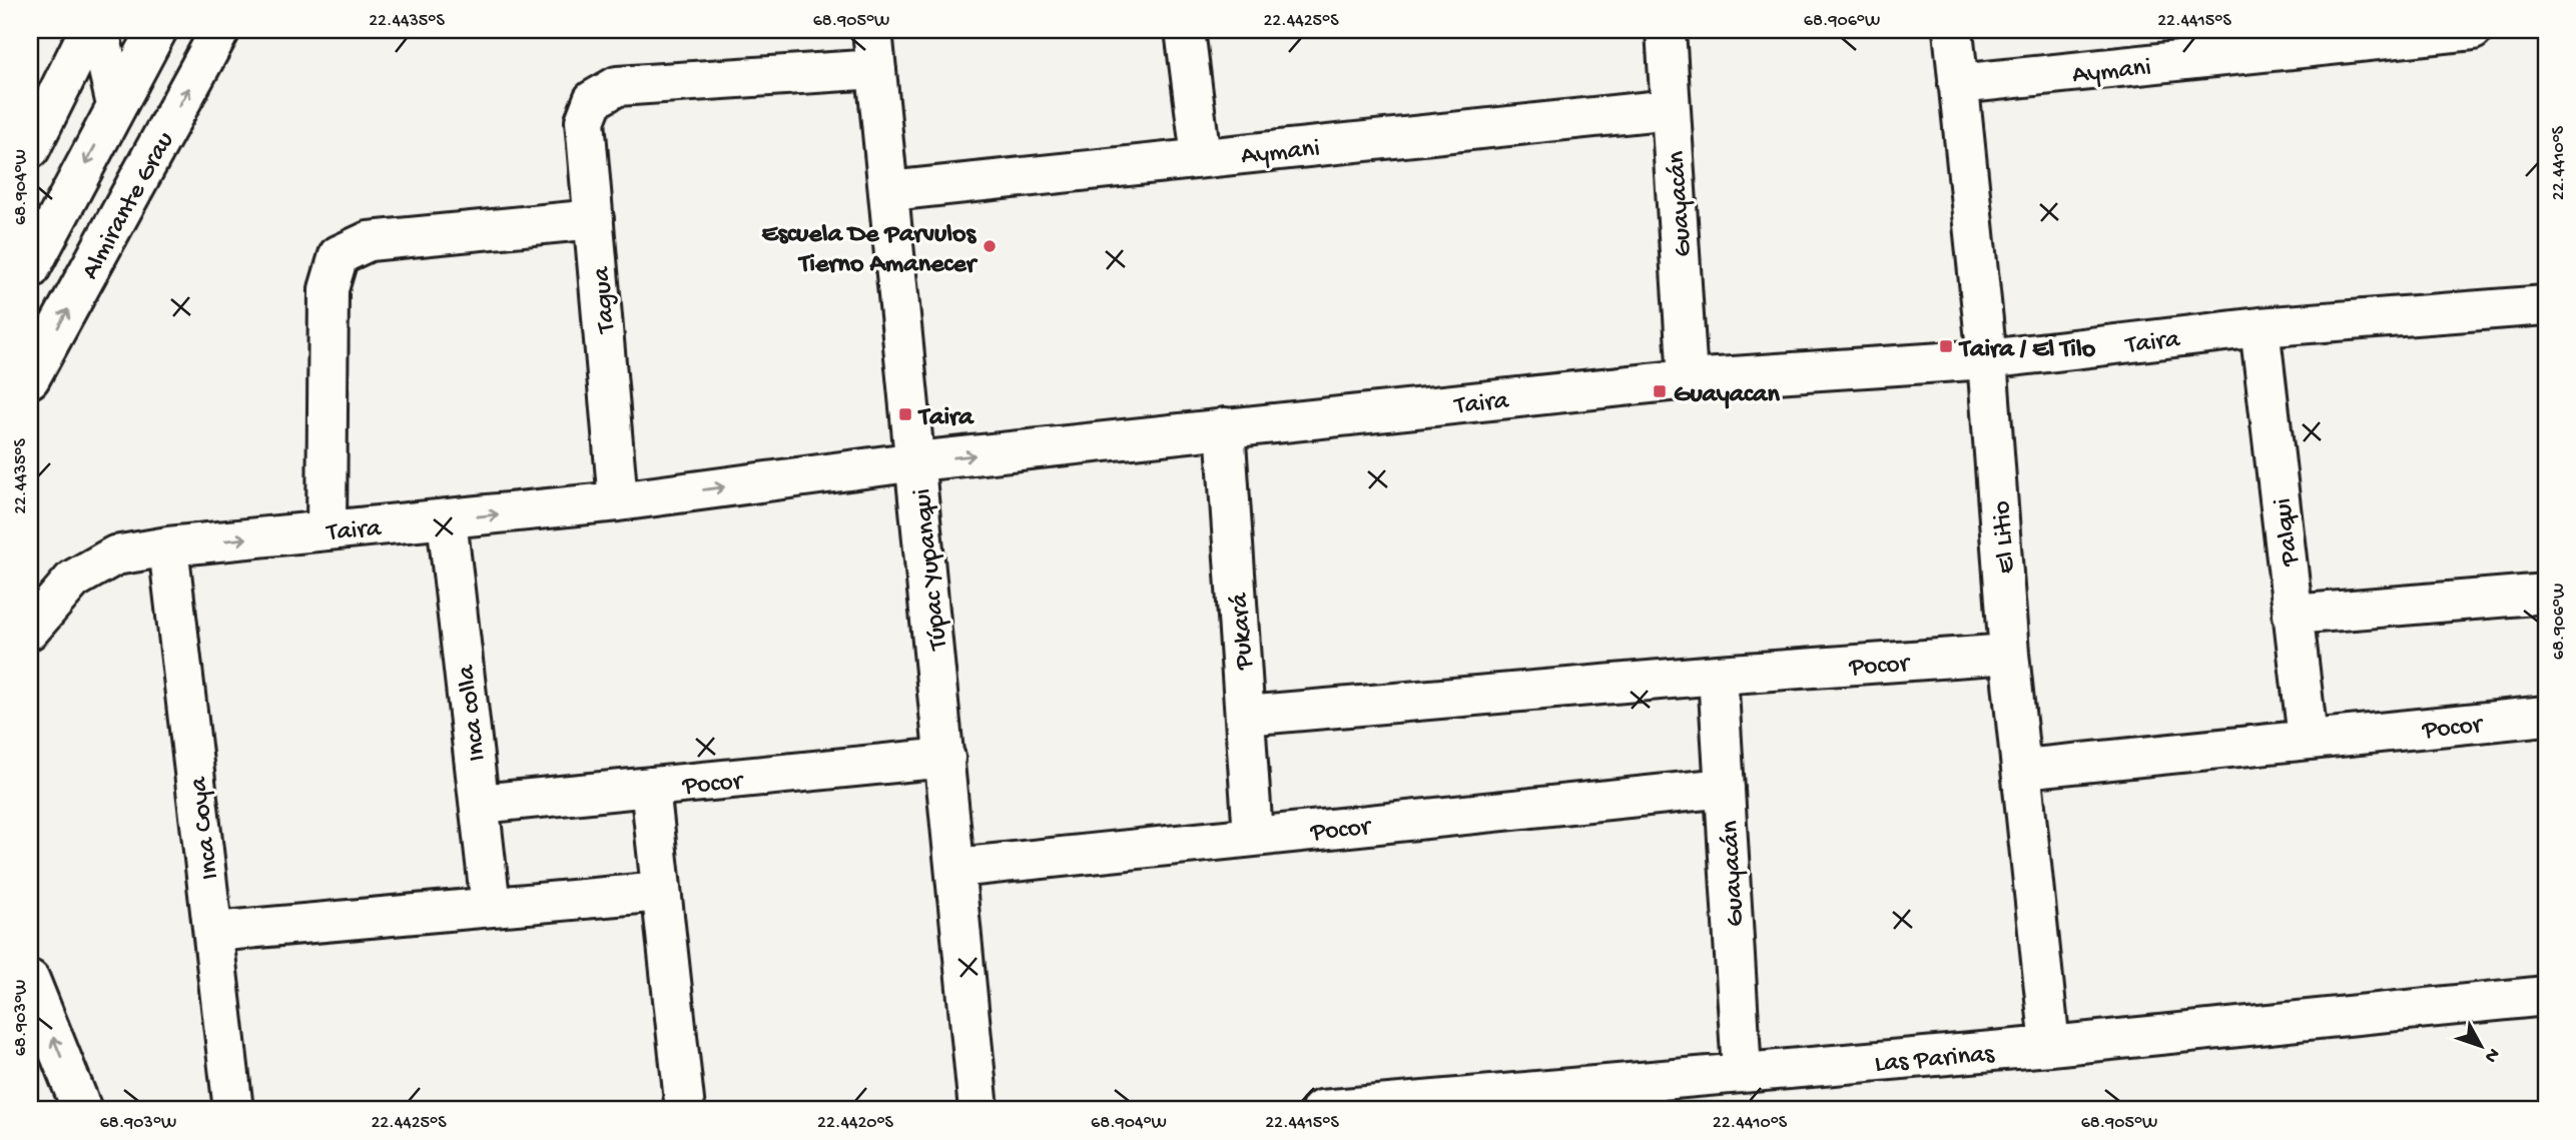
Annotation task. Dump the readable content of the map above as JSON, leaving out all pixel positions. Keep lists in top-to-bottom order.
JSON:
{
  "streets": {
    "main road": [
      "Aymani",
      "Almirante Grau",
      "Guayacán",
      "Tagua",
      "Taira",
      "Palqui",
      "El Litio",
      "Túpac Yupanqui",
      "Pukará",
      "Pocor",
      "Inca colla",
      "Inca Coya",
      "Las Parinas"
    ]
  },
  "crossings": [
    ["Aymani", "Guayacán"],
    ["Aymani", "El Litio"],
    ["Aymani", "Túpac Yupanqui"],
    ["Guayacán", "Taira"],
    ["Guayacán", "Pocor"],
    ["Guayacán", "Las Parinas"],
    ["Tagua", "Taira"],
    ["Tagua", "Túpac Yupanqui"],
    ["Taira", "Palqui"],
    ["Taira", "El Litio"],
    ["Taira", "Túpac Yupanqui"],
    ["Taira", "Pukará"],
    ["Taira", "Inca colla"],
    ["Taira", "Inca Coya"],
    ["Palqui", "Pocor"],
    ["El Litio", "Pocor"],
    ["El Litio", "Las Parinas"],
    ["Túpac Yupanqui", "Pocor"],
    ["Pukará", "Pocor"],
    ["Pocor", "Inca colla"]
  ],
  "one_way": ["Taira"],
  "places": {
    "other": ["Escuela De Parvulos Tierno Amanecer"],
    "transit": ["Taira / El Tilo", "Guayacan", "Taira"]
  },
  "north": "bottom right",
  "coordinates": [
    "22.4435°S",
    "68.905°W",
    "22.4425°S",
    "68.906°W",
    "22.4415°S",
    "22.4410°S",
    "68.904°W",
    "68.903°W",
    "22.4420°S"
  ]
}
